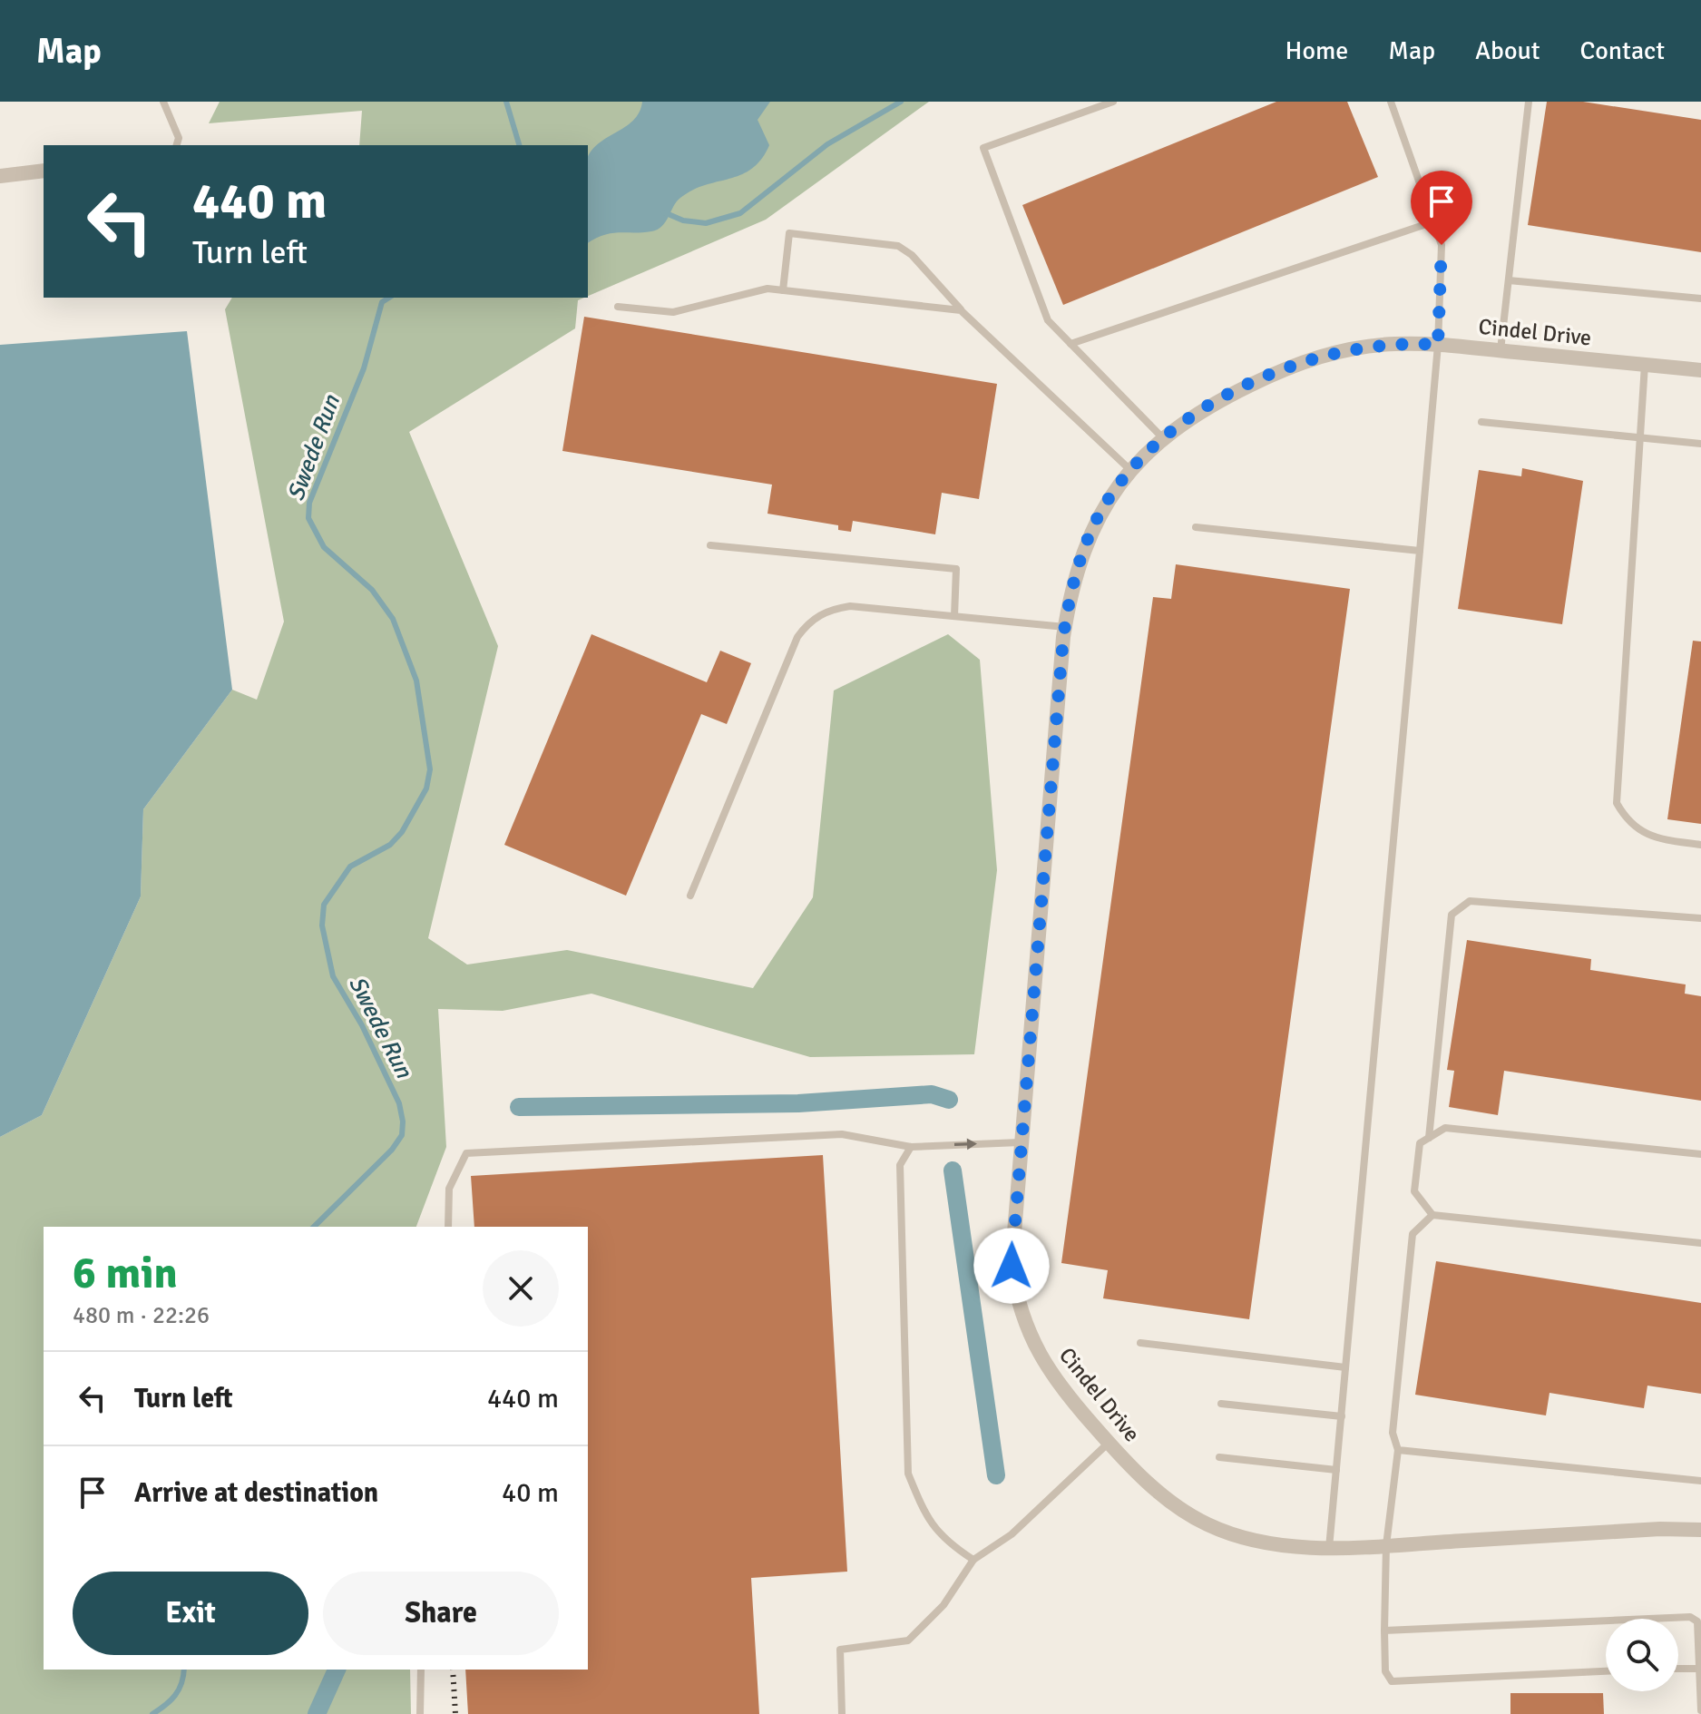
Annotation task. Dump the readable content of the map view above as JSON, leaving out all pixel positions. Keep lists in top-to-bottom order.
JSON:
{
  "streets": {
    "street": ["Cindel Drive"]
  },
  "water": ["Swede Run"],
  "page": {
    "header": "Map",
    "nav": [
      "Home",
      "Map",
      "About",
      "Contact"
    ],
    "turn": ["440 m", "Turn left"],
    "heading": ["6 min", "480 m · 22:26"],
    "list": [
      {
        "name": "Turn left",
        "value": "440 m"
      },
      {
        "name": "Arrive at destination",
        "value": "40 m"
      }
    ],
    "buttons": ["Exit", "Share"]
  }
}
